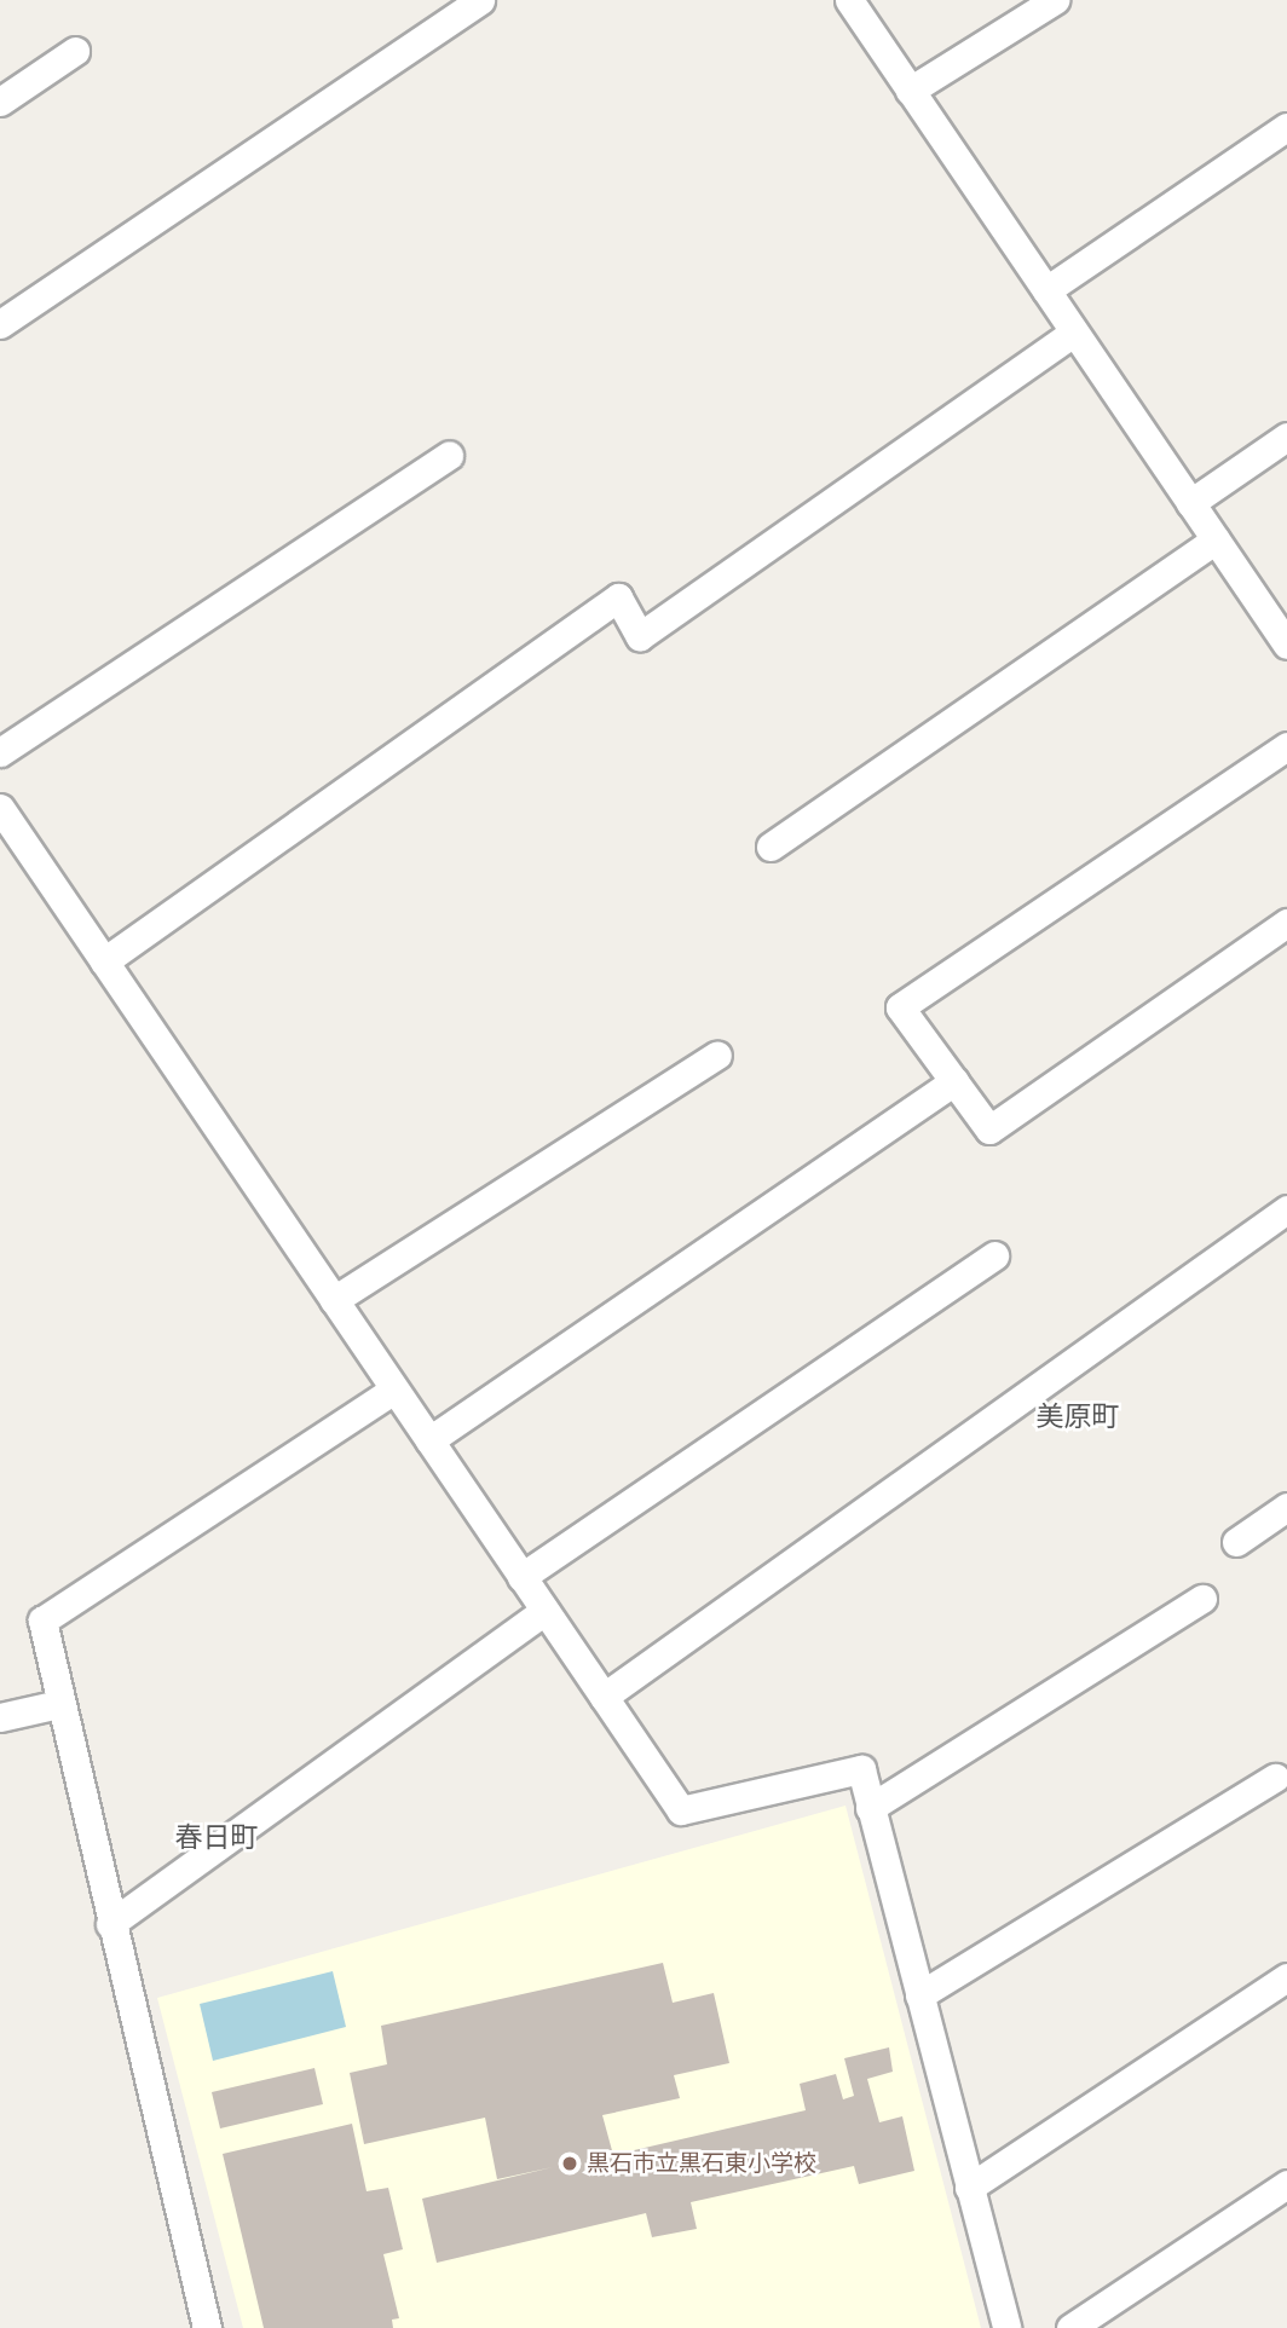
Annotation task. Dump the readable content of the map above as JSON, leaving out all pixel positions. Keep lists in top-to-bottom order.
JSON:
{
  "districts": ["美原町", "春日町"],
  "places": ["黒石市立黒石東小学校"]
}
